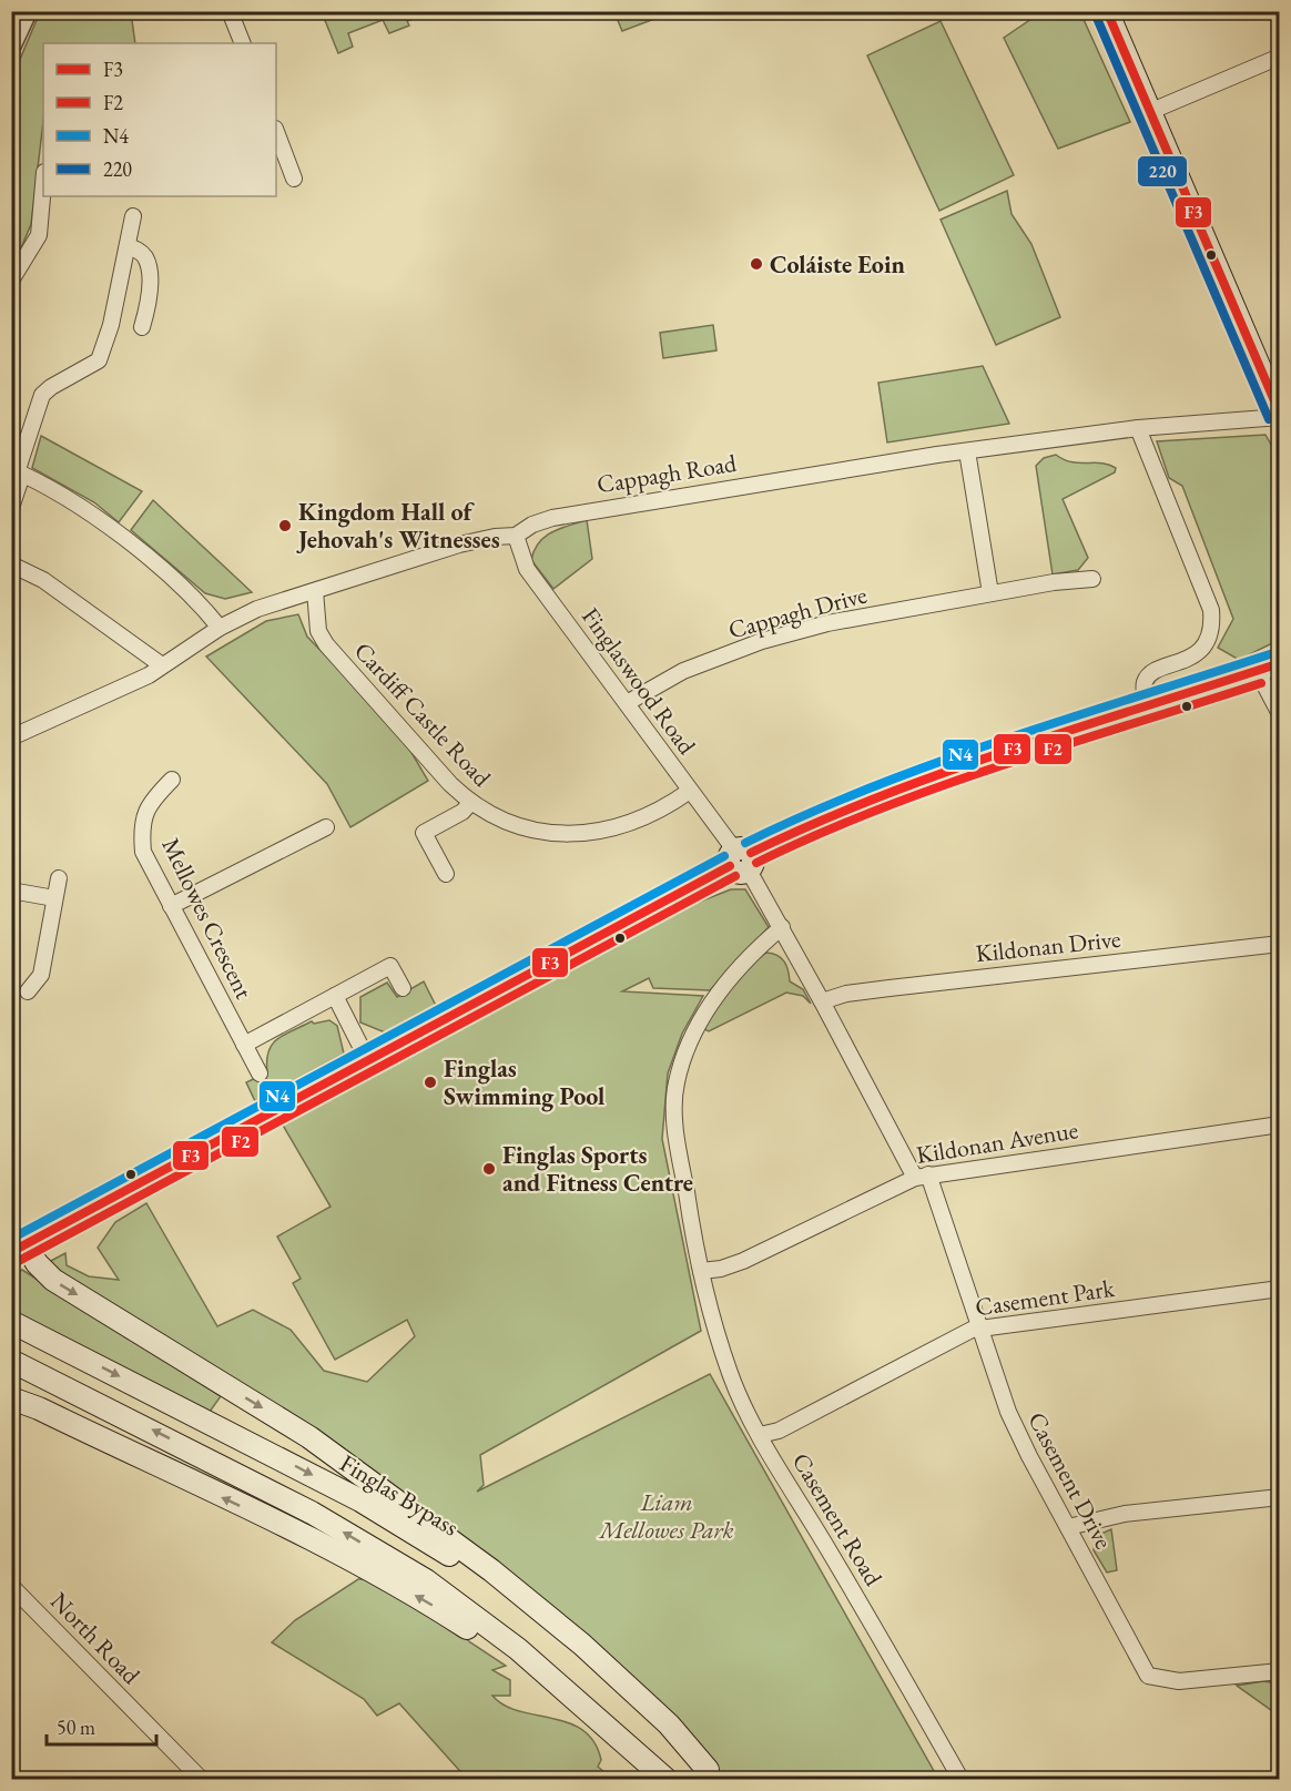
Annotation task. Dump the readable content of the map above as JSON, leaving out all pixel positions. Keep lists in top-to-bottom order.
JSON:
{
  "streets": {
    "main road": ["Finglas Bypass"],
    "street": [
      "Cappagh Road",
      "Cappagh Drive",
      "Finglaswood Road",
      "Cardiff Castle Road",
      "Mellowes Crescent",
      "Kildonan Drive",
      "Kildonan Avenue",
      "Casement Park",
      "Casement Drive",
      "Casement Road",
      "North Road"
    ]
  },
  "crossings": [
    ["Cappagh Road", "Finglaswood Road"],
    ["Cappagh Road", "Cardiff Castle Road"],
    ["Cappagh Drive", "Finglaswood Road"],
    ["Finglaswood Road", "Cardiff Castle Road"],
    ["Finglaswood Road", "Kildonan Drive"],
    ["Finglaswood Road", "Kildonan Avenue"],
    ["Finglaswood Road", "Casement Drive"],
    ["Kildonan Avenue", "Casement Drive"],
    ["Kildonan Avenue", "Casement Road"],
    ["Casement Park", "Casement Drive"],
    ["Casement Park", "Casement Road"]
  ],
  "parks": ["Liam Mellowes Park"],
  "places": [
    "Coláiste Eoin",
    "Kingdom Hall of Jehovah's Witnesses",
    "Finglas Swimming Pool",
    "Finglas Sports and Fitness Centre"
  ],
  "lines": [
    "transit line F3",
    "transit line 220",
    "transit line N4",
    "transit line F2"
  ],
  "legend": [
    "F3",
    "F2",
    "N4",
    "220"
  ],
  "scale_bar": "50 m"
}
